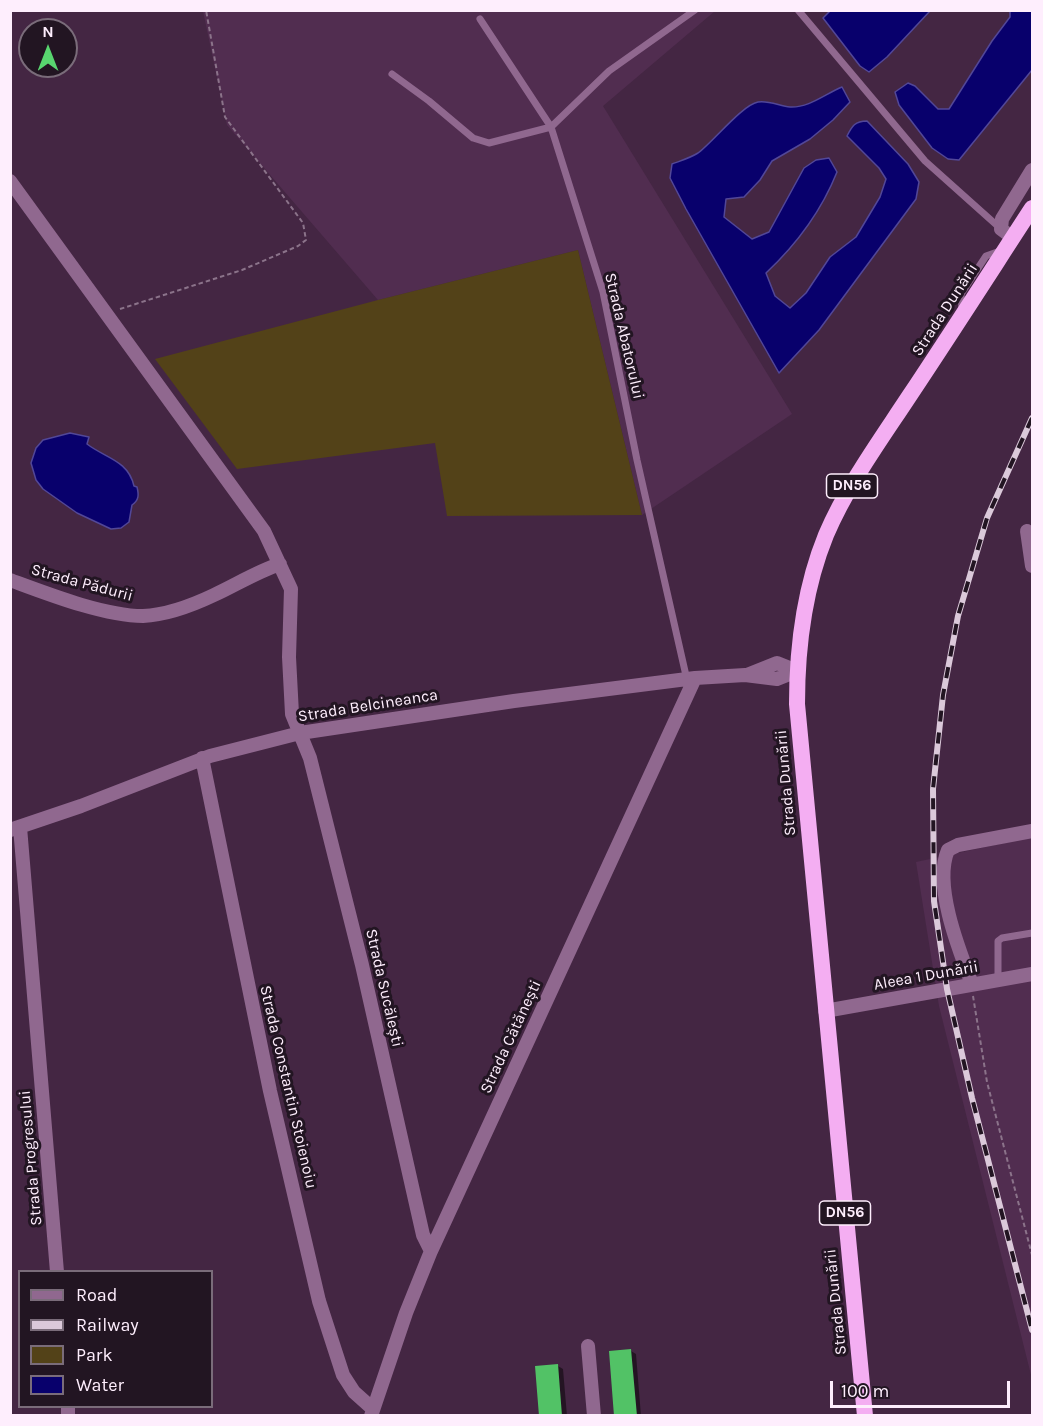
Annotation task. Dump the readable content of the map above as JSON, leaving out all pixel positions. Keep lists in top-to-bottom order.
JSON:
{
  "streets": {
    "highway": ["Strada Dunării", "DN56"],
    "street": [
      "Strada Pădurii",
      "Strada Belcineanca",
      "Aleea 1 Dunării",
      "Strada Sucălești",
      "Strada Cătănești",
      "Strada Constantin Stoienoiu",
      "Strada Progresului"
    ],
    "lane": ["Strada Abatorului"]
  },
  "crossings": [
    ["Strada Dunării", "Strada Belcineanca"],
    ["Strada Dunării", "Aleea 1 Dunării"],
    ["Strada Abatorului", "Strada Belcineanca"],
    ["Strada Abatorului", "Strada Cătănești"],
    ["Strada Pădurii", "Strada Sucălești"],
    ["Strada Belcineanca", "Strada Sucălești"],
    ["Strada Belcineanca", "Strada Cătănești"],
    ["Strada Belcineanca", "Strada Constantin Stoienoiu"],
    ["Strada Belcineanca", "Strada Progresului"],
    ["Strada Sucălești", "Strada Cătănești"],
    ["Strada Cătănești", "Strada Constantin Stoienoiu"]
  ],
  "legend": [
    "Road",
    "Railway",
    "Park",
    "Water"
  ],
  "scale_bar": "100 m",
  "north": "top"
}
